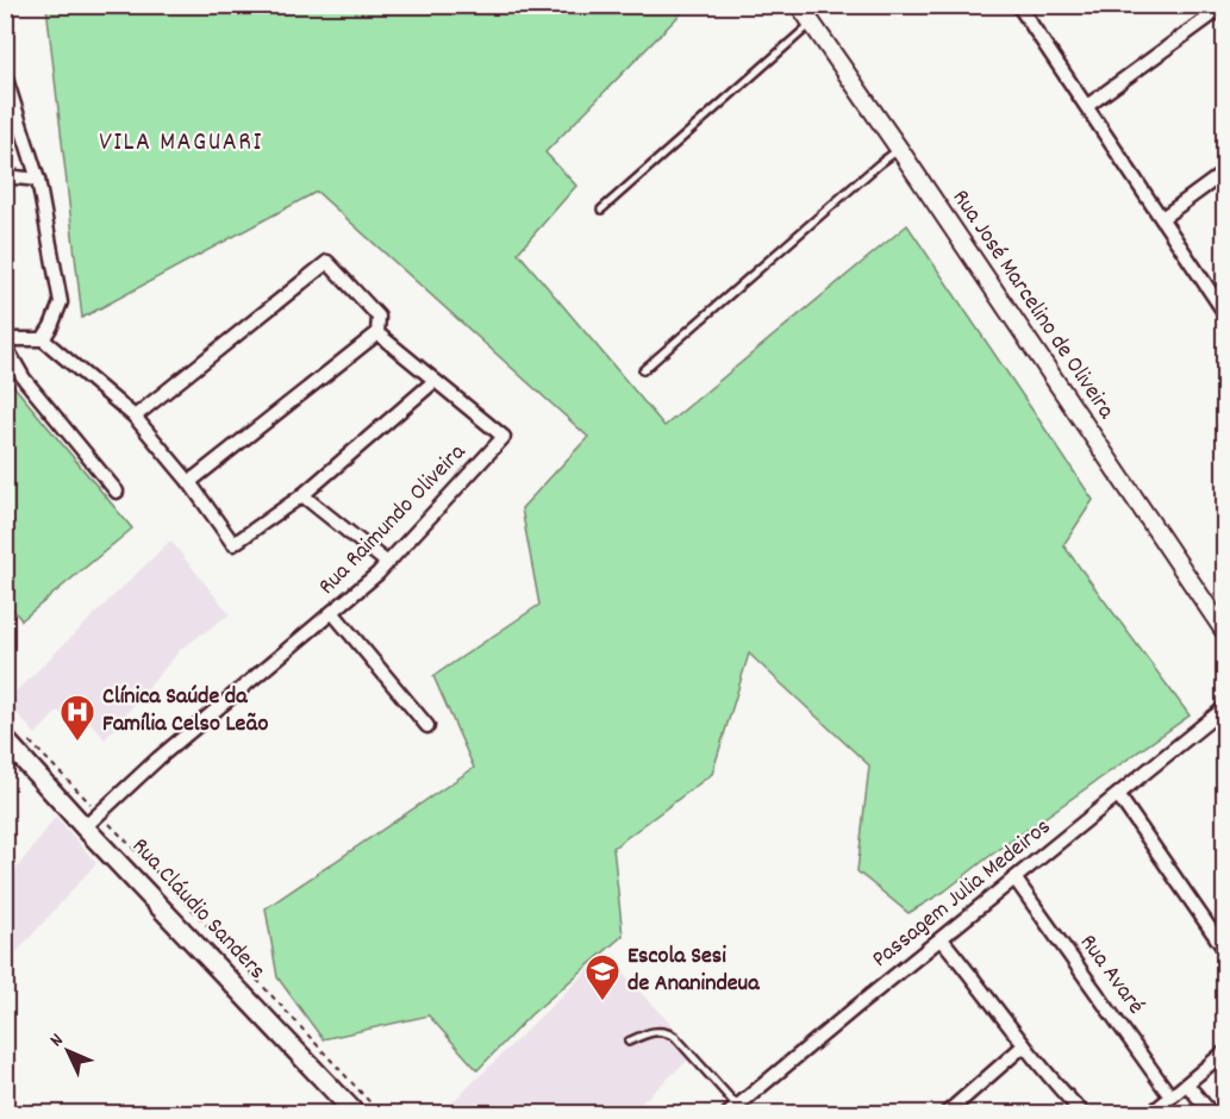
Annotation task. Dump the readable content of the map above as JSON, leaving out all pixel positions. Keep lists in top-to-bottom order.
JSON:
{
  "streets": {
    "main road": ["Rua Cláudio Sanders"],
    "street": [
      "Rua José Marcelino de Oliveira",
      "Rua Raimundo Oliveira",
      "Passagem Julia Medeiros",
      "Rua Avaré"
    ]
  },
  "crossings": [
    ["Rua Raimundo Oliveira", "Rua Cláudio Sanders"],
    ["Passagem Julia Medeiros", "Rua Avaré"]
  ],
  "districts": ["VILA MAGUARI"],
  "places": {
    "hospital": ["Clínica Saúde da Família Celso Leão"],
    "school or university": ["Escola Sesi de Ananindeua"]
  },
  "north": "top left"
}
